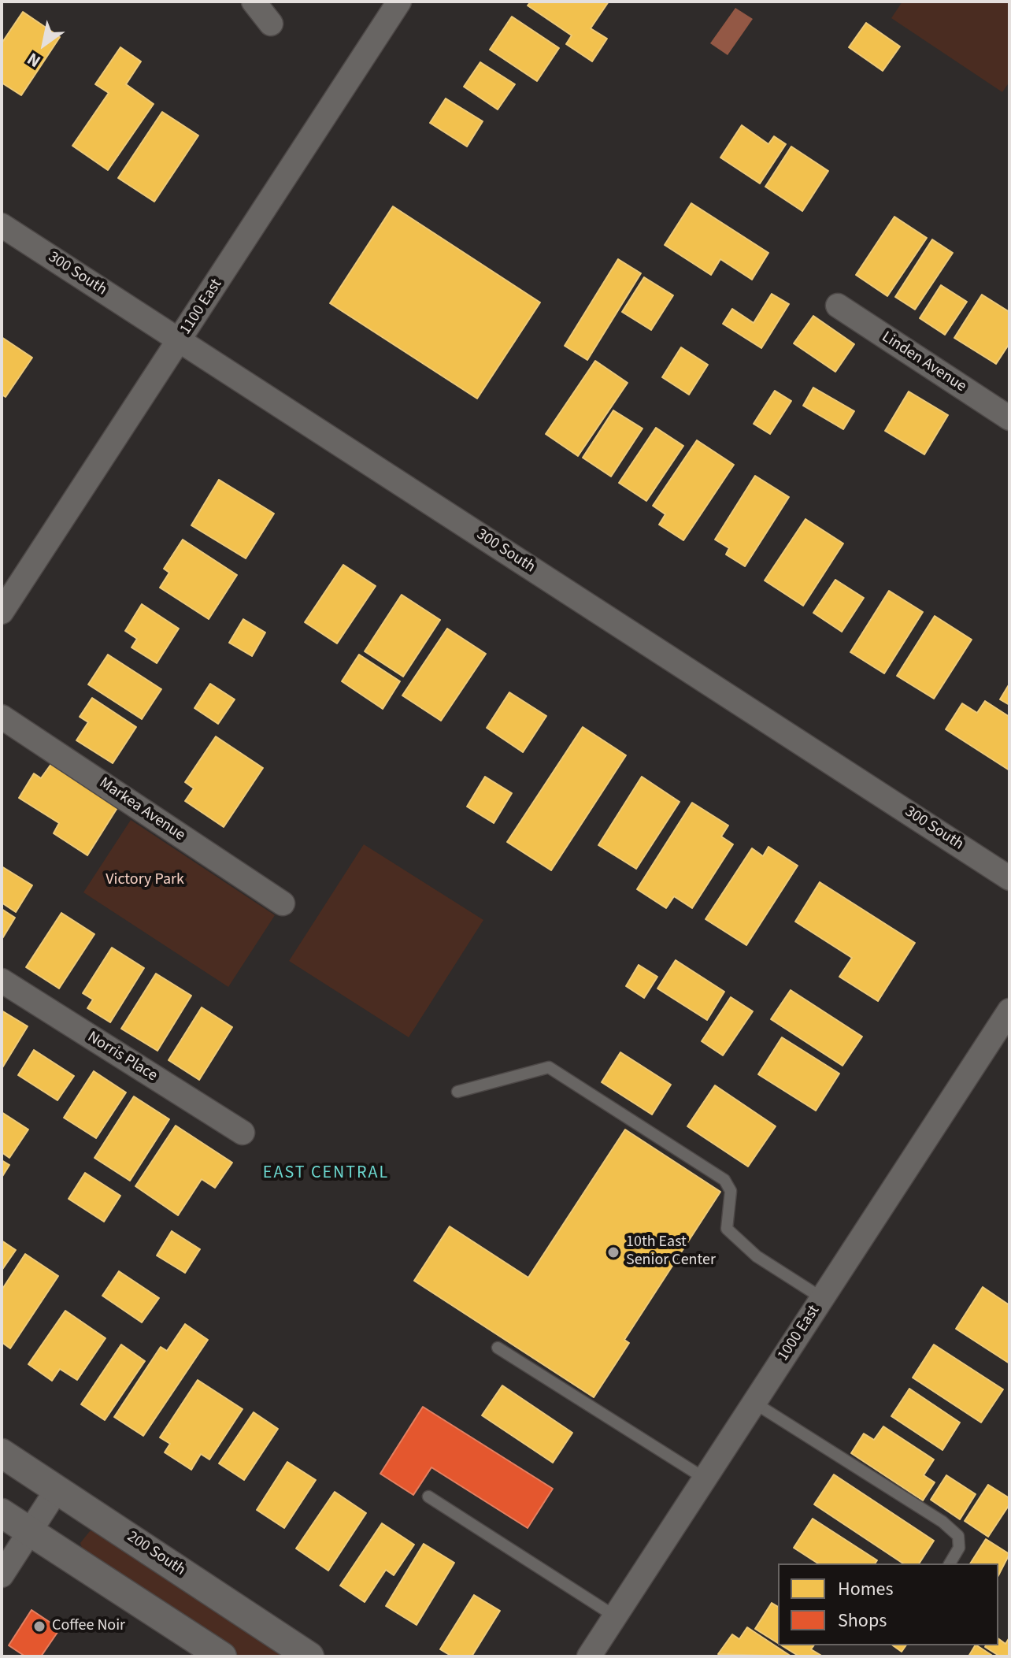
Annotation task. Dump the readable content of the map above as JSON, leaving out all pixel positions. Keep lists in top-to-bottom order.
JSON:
{
  "streets": {
    "street": [
      "300 South",
      "1100 East",
      "Linden Avenue",
      "Markea Avenue",
      "Norris Place",
      "1000 East",
      "200 South"
    ]
  },
  "crossings": [
    ["300 South", "1100 East"]
  ],
  "districts": ["EAST CENTRAL"],
  "parks": ["Victory Park"],
  "places": ["10th East Senior Center", "Coffee Noir"],
  "legend": ["Homes", "Shops"],
  "north": "bottom left"
}
